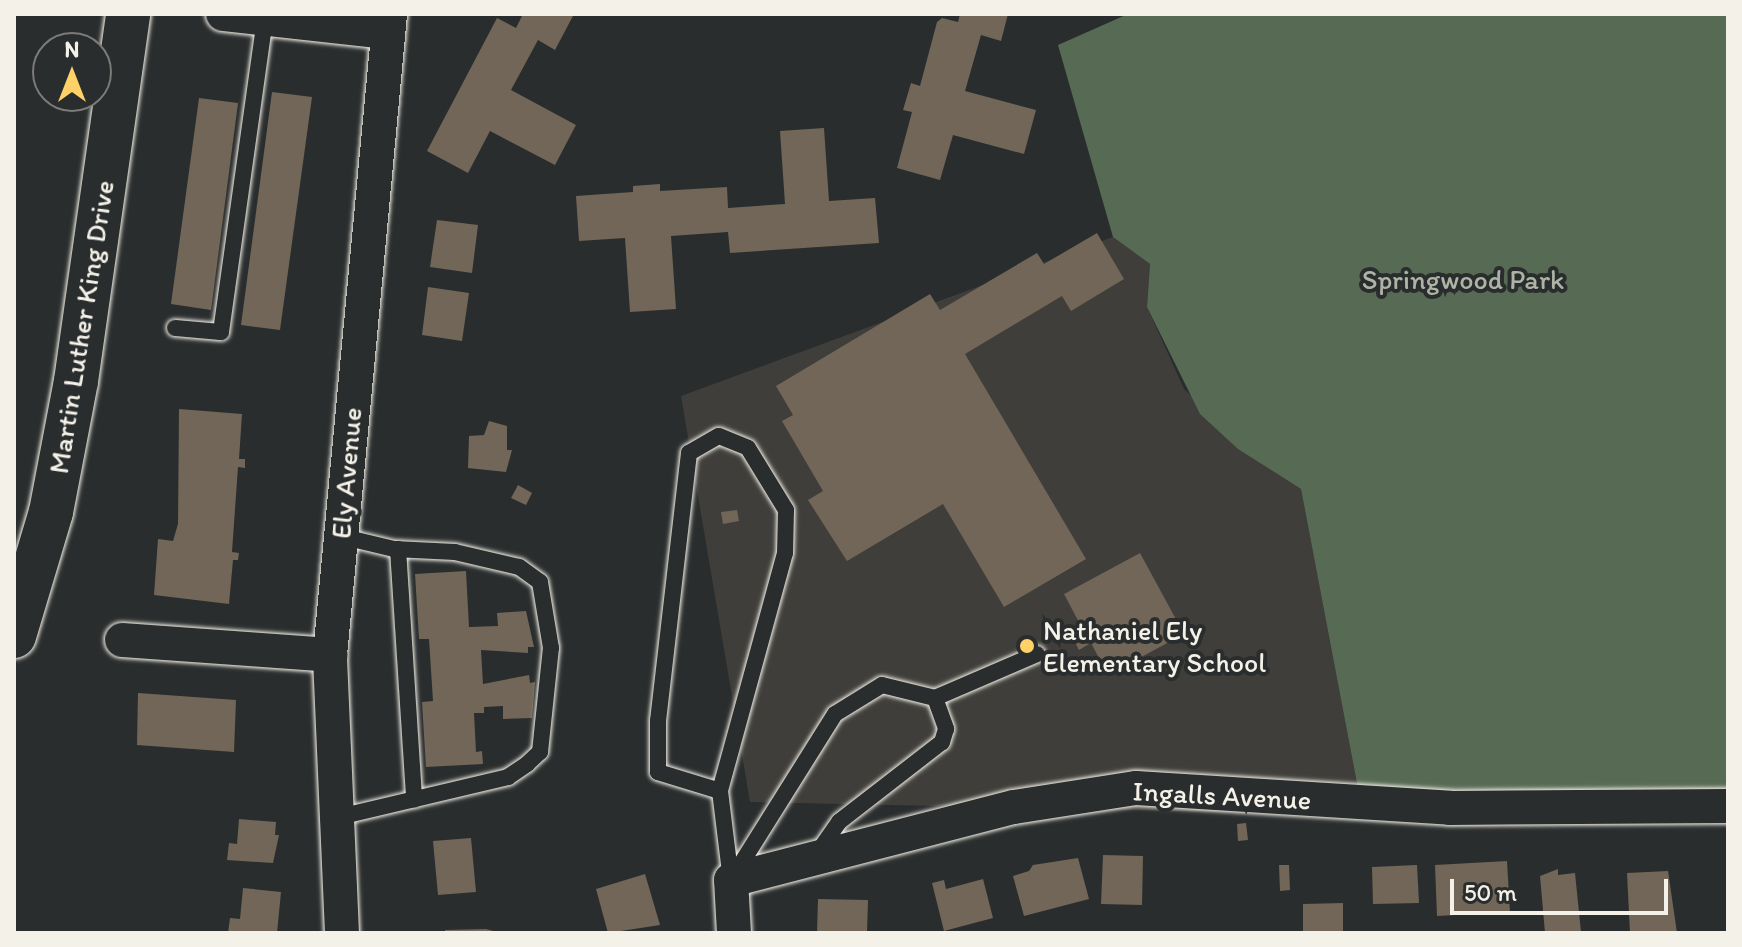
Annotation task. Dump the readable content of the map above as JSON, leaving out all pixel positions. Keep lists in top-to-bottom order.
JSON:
{
  "streets": {
    "main road": ["Martin Luther King Drive"],
    "street": ["Ely Avenue", "Ingalls Avenue"]
  },
  "parks": ["Springwood Park"],
  "places": ["Nathaniel Ely Elementary School"],
  "scale_bar": "50 m",
  "north": "top"
}
